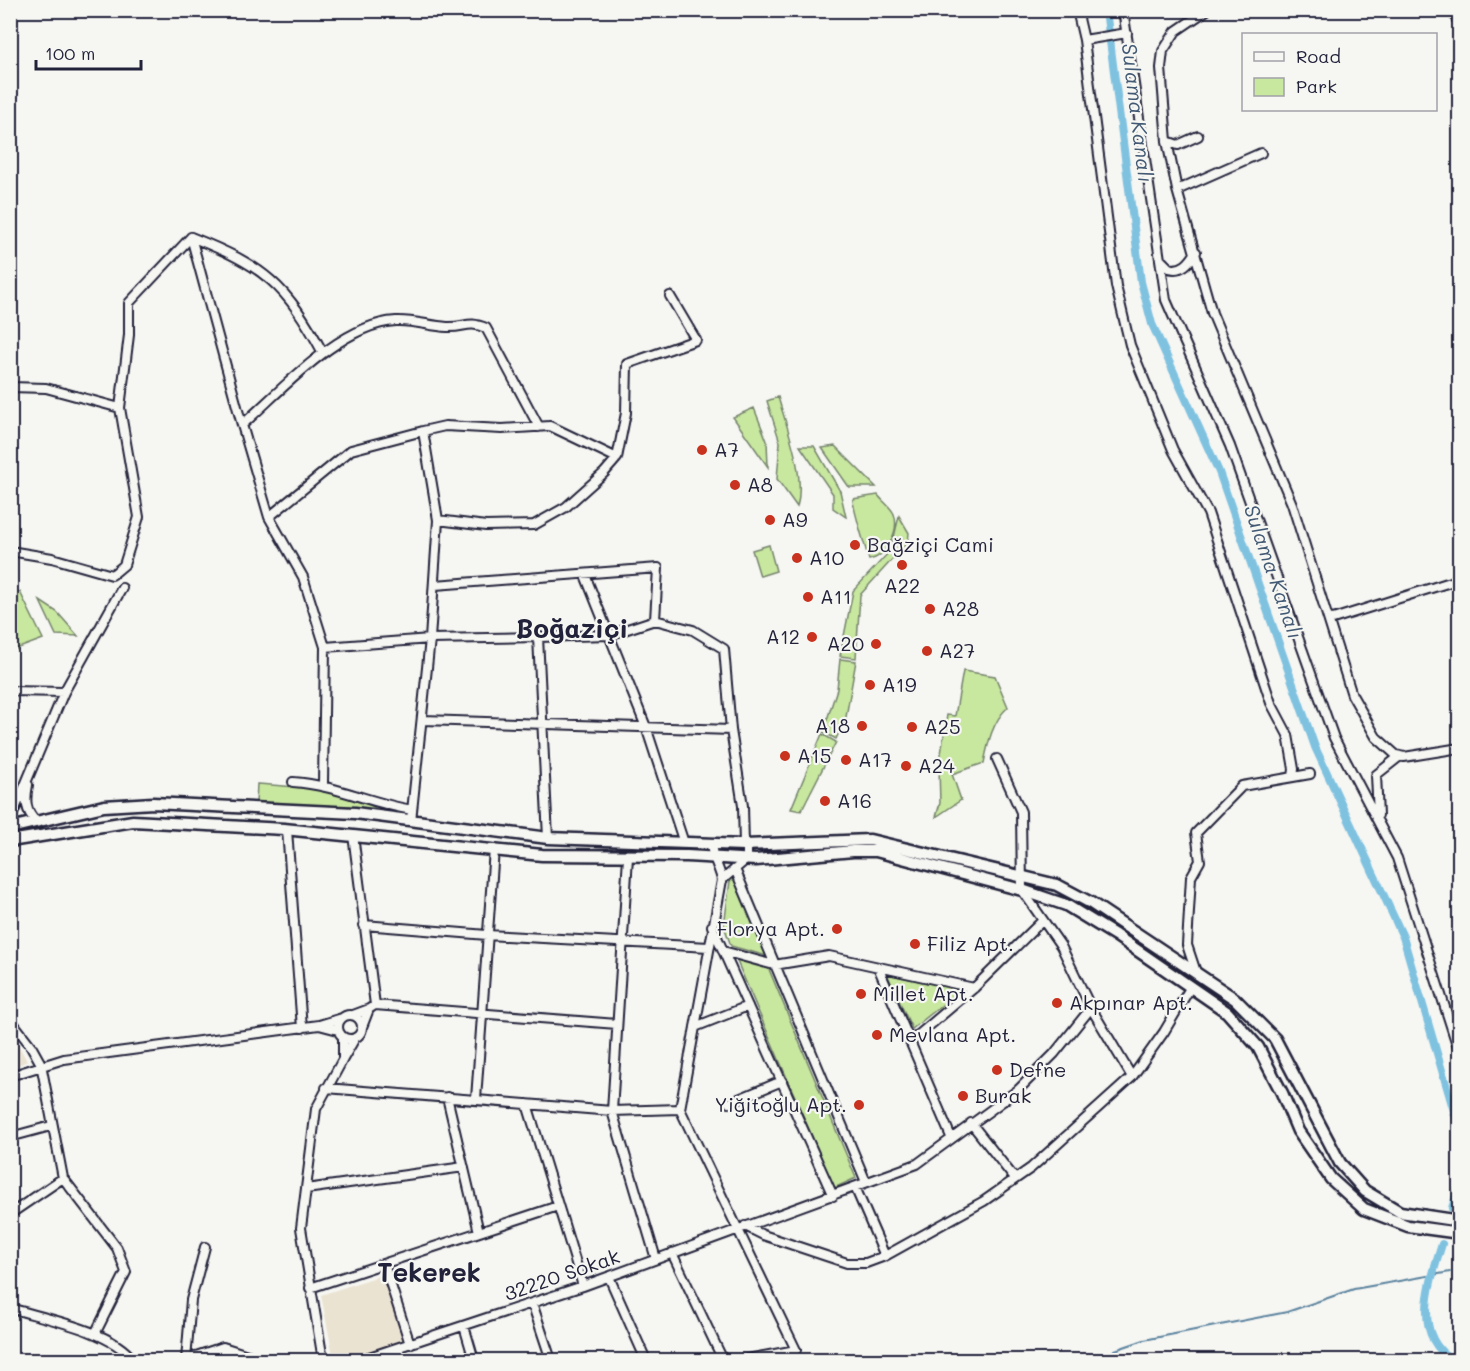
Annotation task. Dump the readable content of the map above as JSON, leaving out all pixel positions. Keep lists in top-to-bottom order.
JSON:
{
  "streets": {
    "street": ["32220 Sokak"]
  },
  "districts": ["Boğaziçi", "Tekerek"],
  "water": ["Sulama Kanalı"],
  "places": [
    "A7",
    "A8",
    "A9",
    "Bağziçi Cami",
    "A10",
    "A22",
    "A11",
    "A28",
    "A12",
    "A20",
    "A27",
    "A19",
    "A18",
    "A25",
    "A15",
    "A17",
    "A24",
    "A16",
    "Florya Apt.",
    "Filiz Apt.",
    "Millet Apt.",
    "Akpınar Apt.",
    "Mevlana Apt.",
    "Defne",
    "Burak",
    "Yiğitoğlu Apt."
  ],
  "legend": ["Road", "Park"],
  "scale_bar": "100 m"
}
